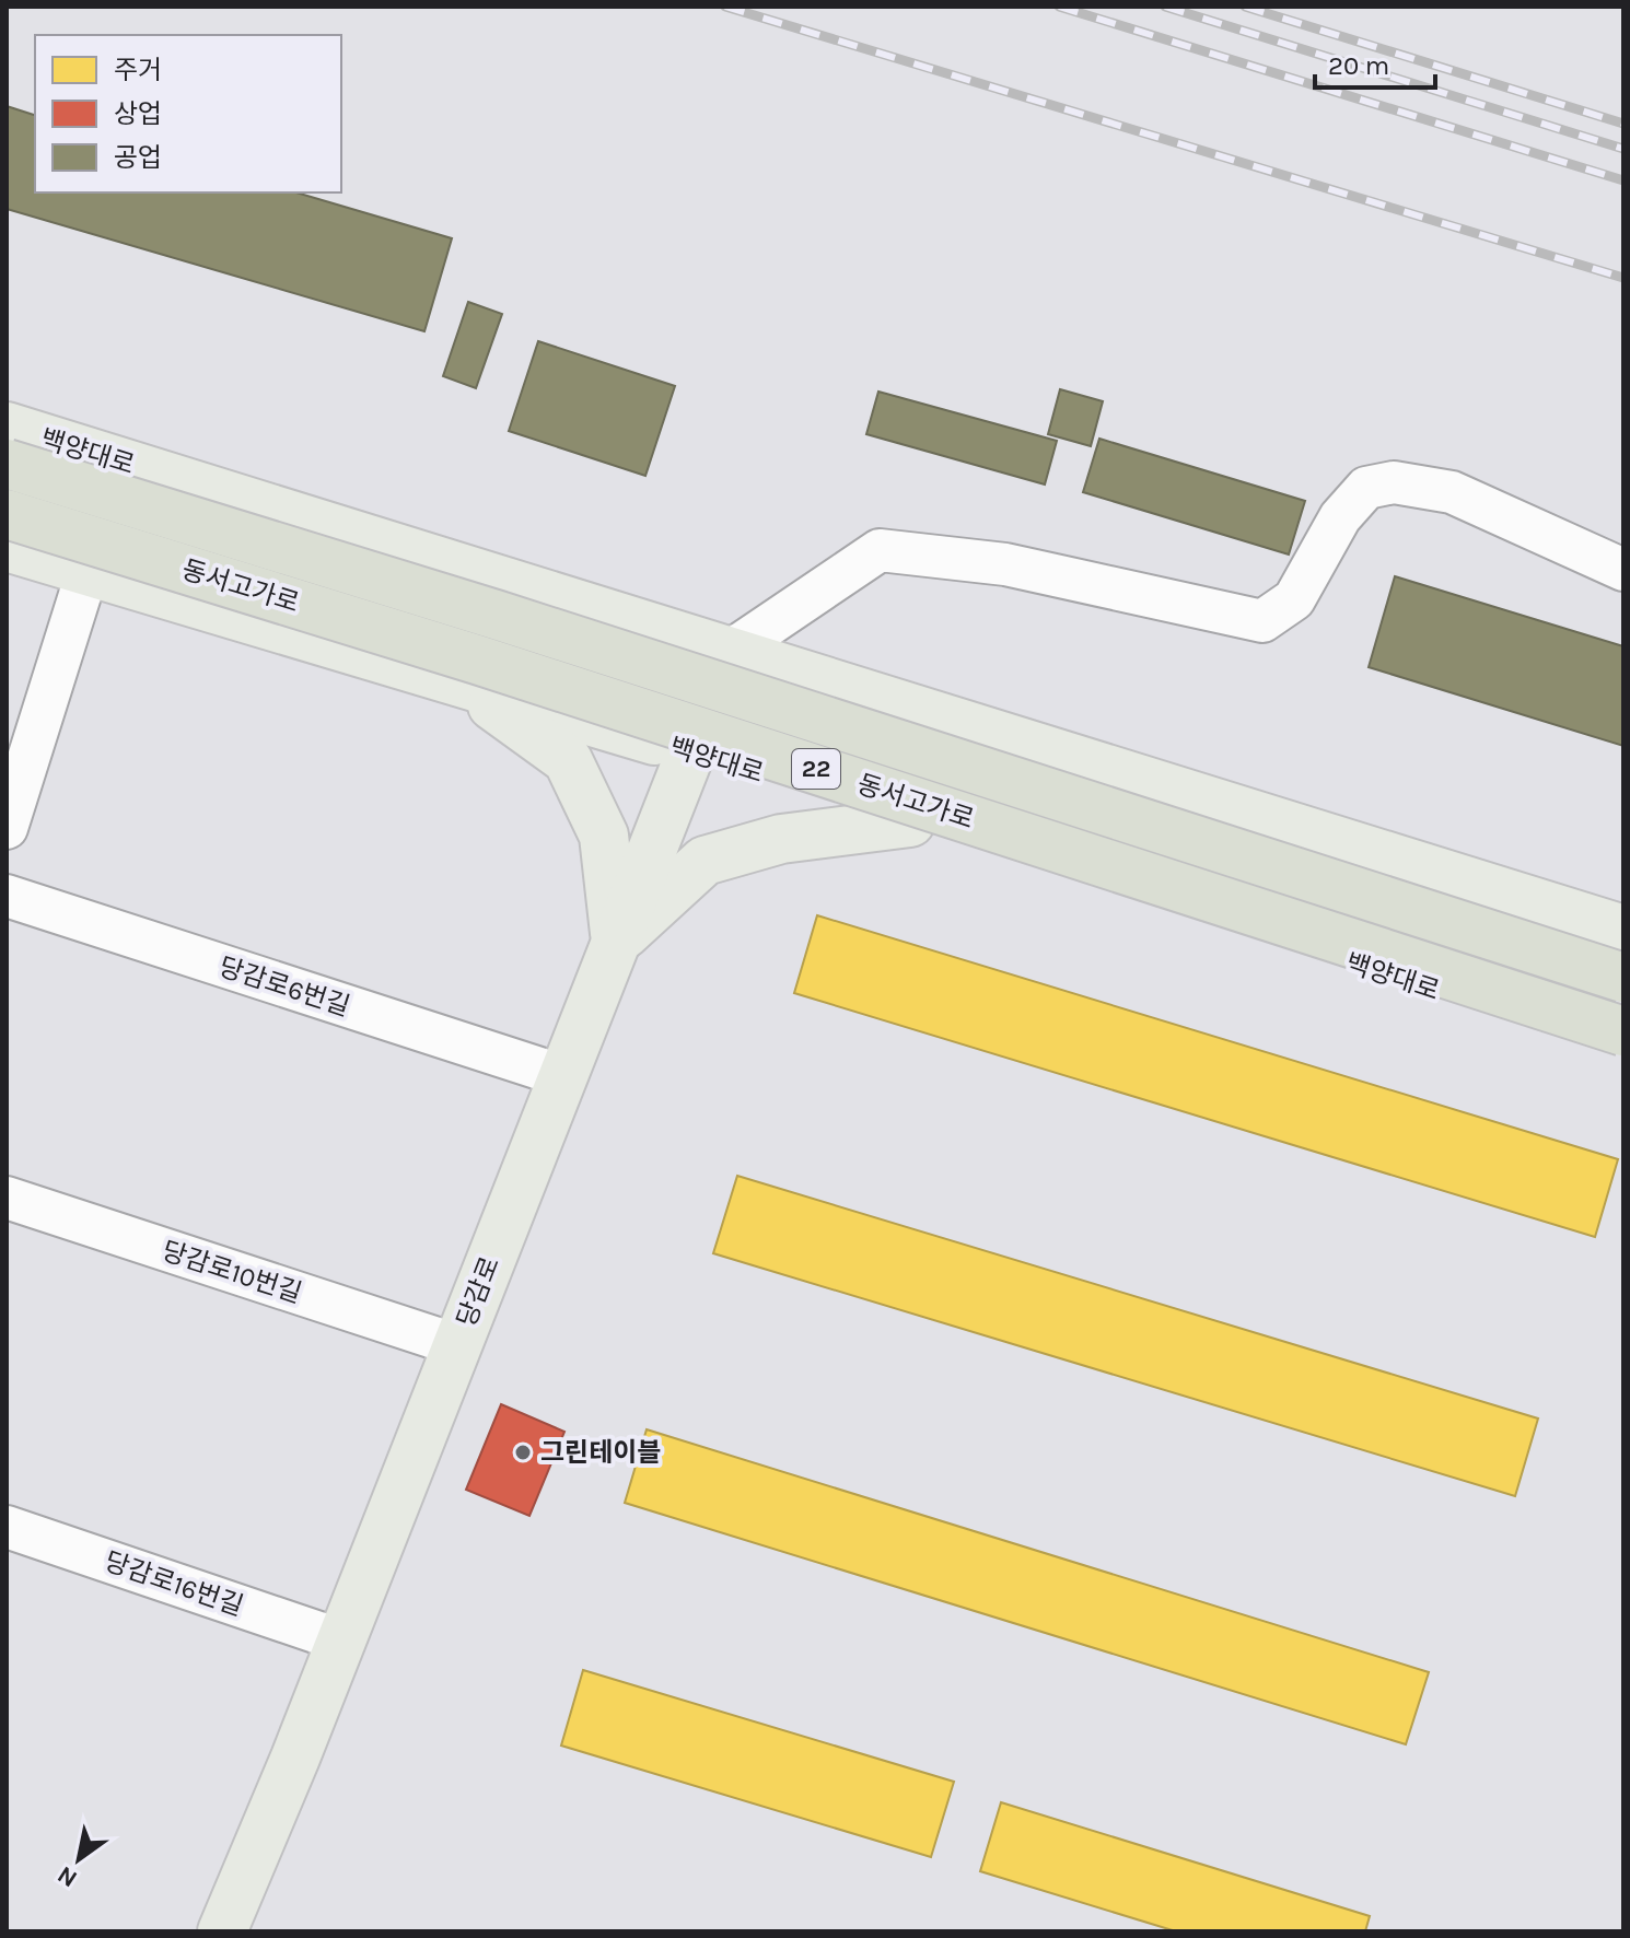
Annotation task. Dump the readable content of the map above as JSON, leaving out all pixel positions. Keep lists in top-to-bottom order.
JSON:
{
  "streets": {
    "highway": ["동서고가로", "22"],
    "main road": ["백양대로", "당감로"],
    "street": ["당감로6번길", "당감로10번길", "당감로16번길"]
  },
  "crossings": [
    ["백양대로", "당감로"],
    ["당감로6번길", "당감로"],
    ["당감로10번길", "당감로"],
    ["당감로", "당감로16번길"]
  ],
  "places": ["그린테이블"],
  "legend": ["주거", "상업", "공업"],
  "scale_bar": "20 m",
  "north": "bottom left"
}
